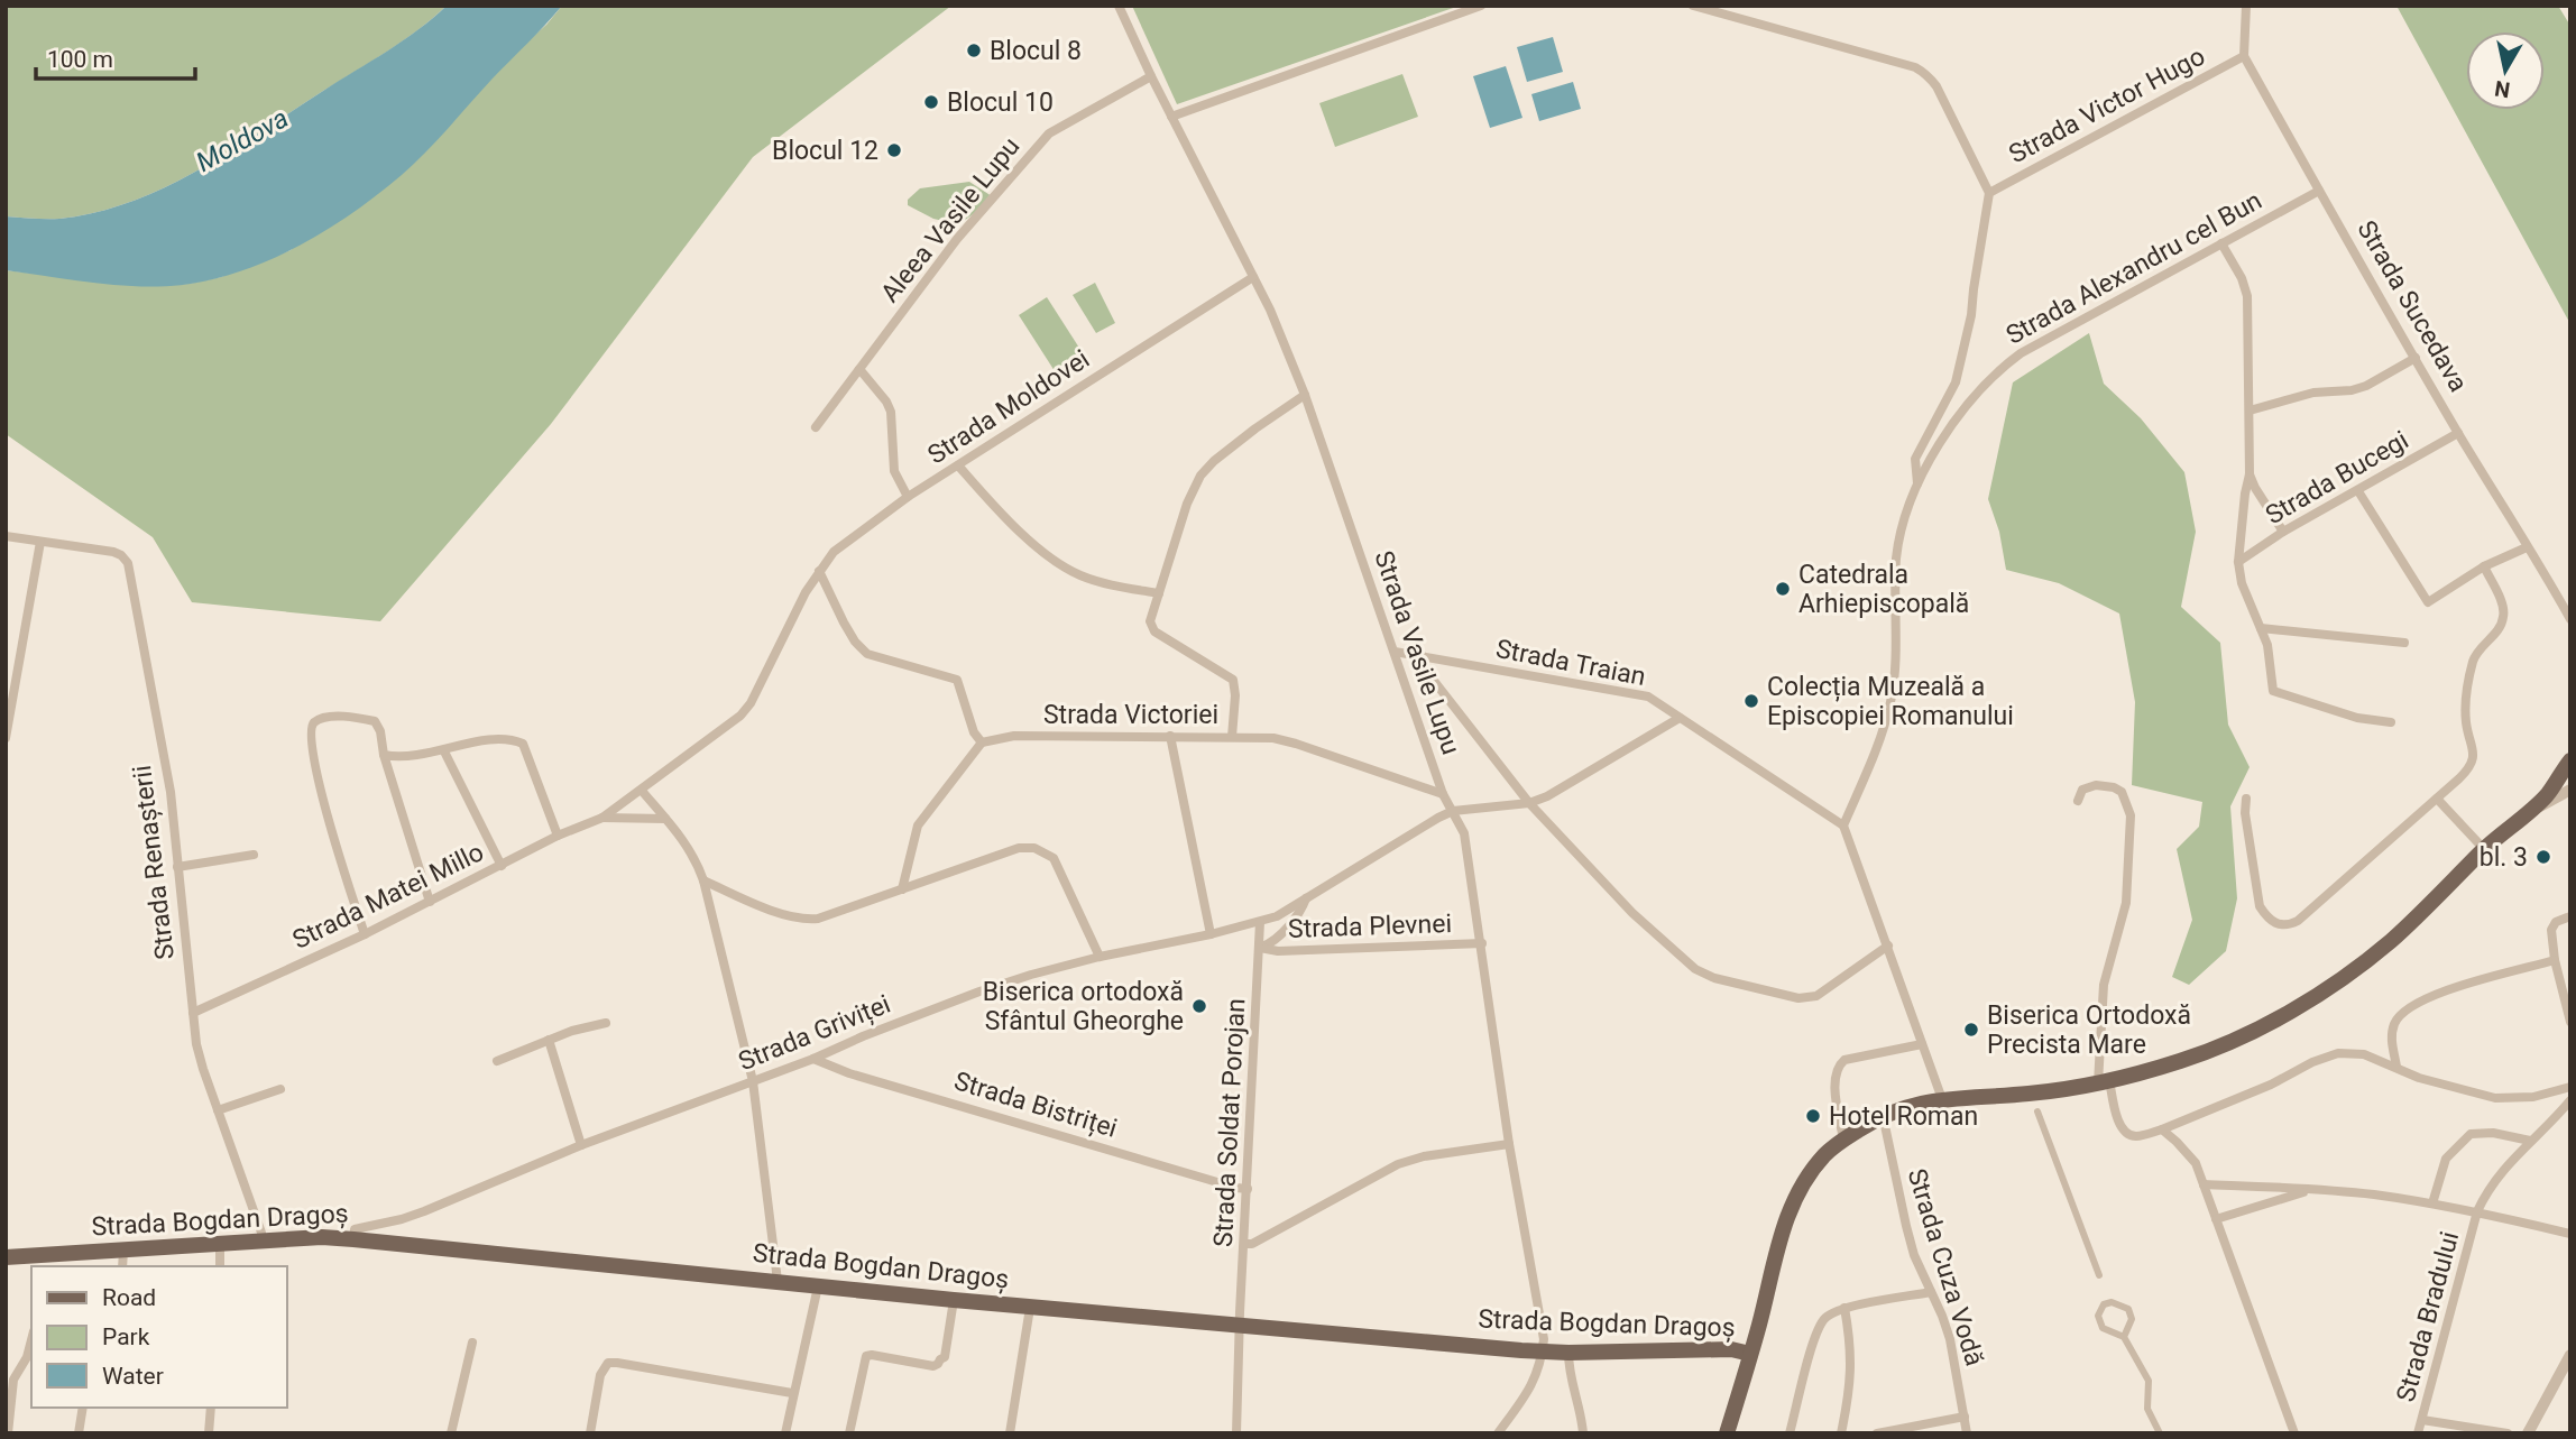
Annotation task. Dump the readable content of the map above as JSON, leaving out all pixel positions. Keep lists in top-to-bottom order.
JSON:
{
  "streets": {
    "main road": ["Strada Bogdan Dragoș"],
    "street": [
      "Strada Victor Hugo",
      "Aleea Vasile Lupu",
      "Strada Alexandru cel Bun",
      "Strada Sucedava",
      "Strada Moldovei",
      "Strada Bucegi",
      "Strada Vasile Lupu",
      "Strada Traian",
      "Strada Victoriei",
      "Strada Renașterii",
      "Strada Matei Millo",
      "Strada Plevnei",
      "Strada Griviței",
      "Strada Bistriței",
      "Strada Soldat Porojan",
      "Strada Cuza Vodă",
      "Strada Bradului"
    ]
  },
  "crossings": [
    ["Strada Victor Hugo", "Strada Alexandru cel Bun"],
    ["Strada Victor Hugo", "Strada Sucedava"],
    ["Aleea Vasile Lupu", "Strada Vasile Lupu"],
    ["Strada Alexandru cel Bun", "Strada Sucedava"],
    ["Strada Alexandru cel Bun", "Strada Traian"],
    ["Strada Sucedava", "Strada Bucegi"],
    ["Strada Moldovei", "Strada Vasile Lupu"],
    ["Strada Moldovei", "Strada Matei Millo"],
    ["Strada Vasile Lupu", "Strada Traian"],
    ["Strada Vasile Lupu", "Strada Victoriei"],
    ["Strada Vasile Lupu", "Strada Plevnei"],
    ["Strada Vasile Lupu", "Strada Griviței"],
    ["Strada Vasile Lupu", "Strada Bogdan Dragoș"],
    ["Strada Traian", "Strada Griviței"],
    ["Strada Renașterii", "Strada Matei Millo"],
    ["Strada Renașterii", "Strada Bogdan Dragoș"],
    ["Strada Plevnei", "Strada Griviței"],
    ["Strada Plevnei", "Strada Soldat Porojan"],
    ["Strada Griviței", "Strada Bistriței"],
    ["Strada Griviței", "Strada Soldat Porojan"],
    ["Strada Griviței", "Strada Bogdan Dragoș"],
    ["Strada Bistriței", "Strada Soldat Porojan"],
    ["Strada Soldat Porojan", "Strada Bogdan Dragoș"]
  ],
  "water": ["Moldova"],
  "places": [
    "Blocul 8",
    "Blocul 10",
    "Blocul 12",
    "Catedrala Arhiepiscopală",
    "Colecția Muzeală a Episcopiei Romanului",
    "bl. 3",
    "Biserica ortodoxă Sfântul Gheorghe",
    "Biserica Ortodoxă Precista Mare",
    "Hotel Roman"
  ],
  "legend": ["Road", "Park", "Water"],
  "scale_bar": "100 m",
  "north": "bottom"
}
